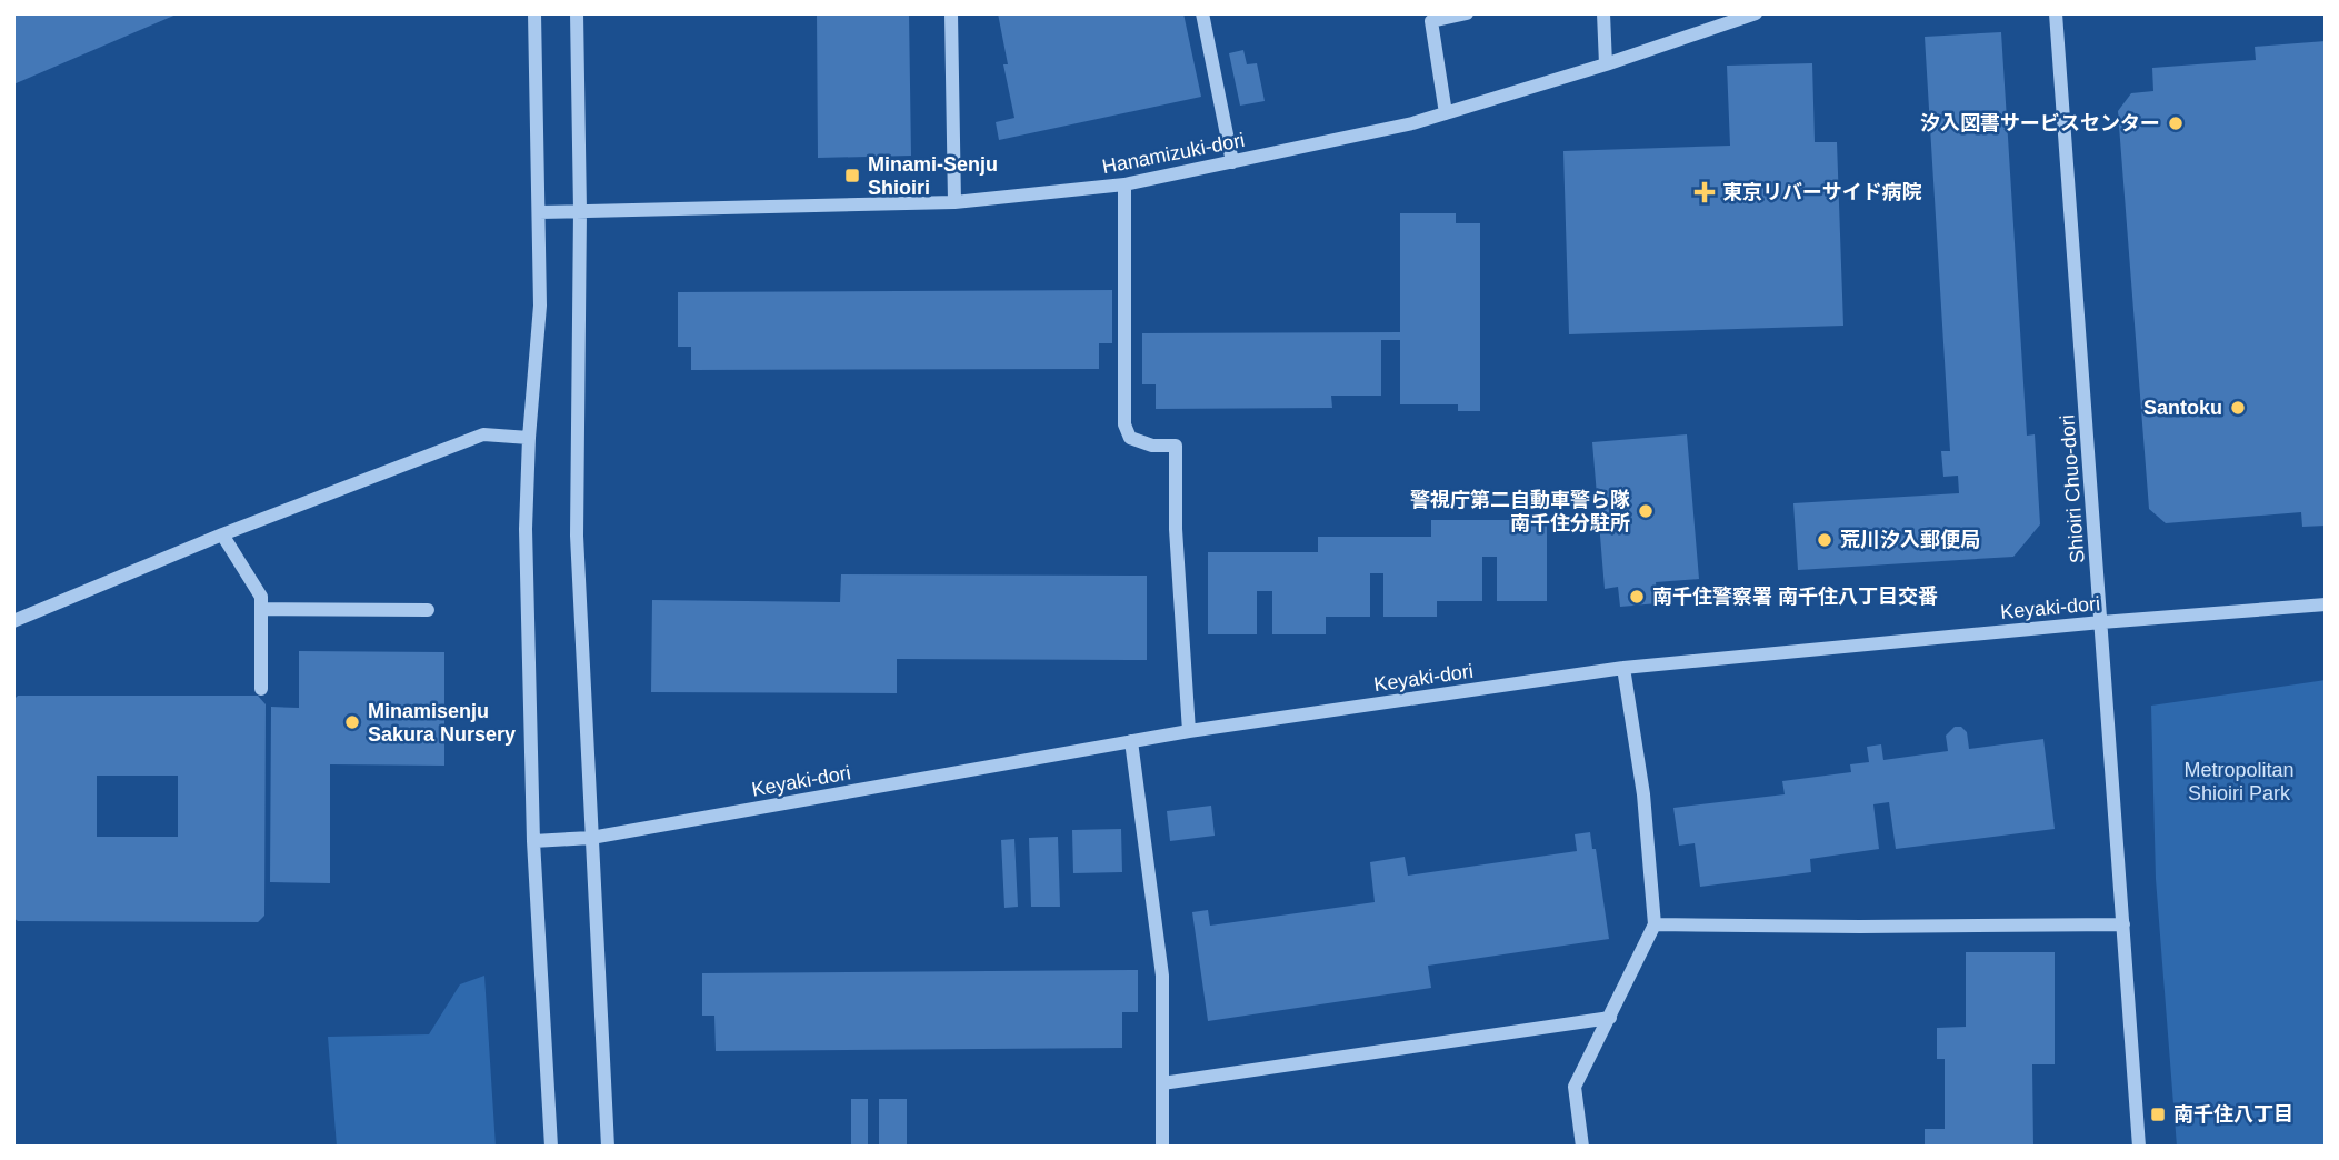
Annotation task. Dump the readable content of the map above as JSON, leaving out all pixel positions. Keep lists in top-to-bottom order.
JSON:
{
  "streets": {
    "street": ["Hanamizuki-dori", "Shioiri Chuo-dori", "Keyaki-dori"]
  },
  "crossings": [
    ["Shioiri Chuo-dori", "Keyaki-dori"]
  ],
  "parks": ["Metropolitan Shioiri Park"],
  "places": {
    "other": [
      "汐入図書サービスセンター",
      "Santoku",
      "警視庁第二自動車警ら隊 南千住分駐所",
      "荒川汐入郵便局",
      "南千住警察署 南千住八丁目交番",
      "Minamisenju Sakura Nursery"
    ],
    "transit": ["Minami-Senju Shioiri", "南千住八丁目"],
    "health": ["東京リバーサイド病院"]
  }
}
